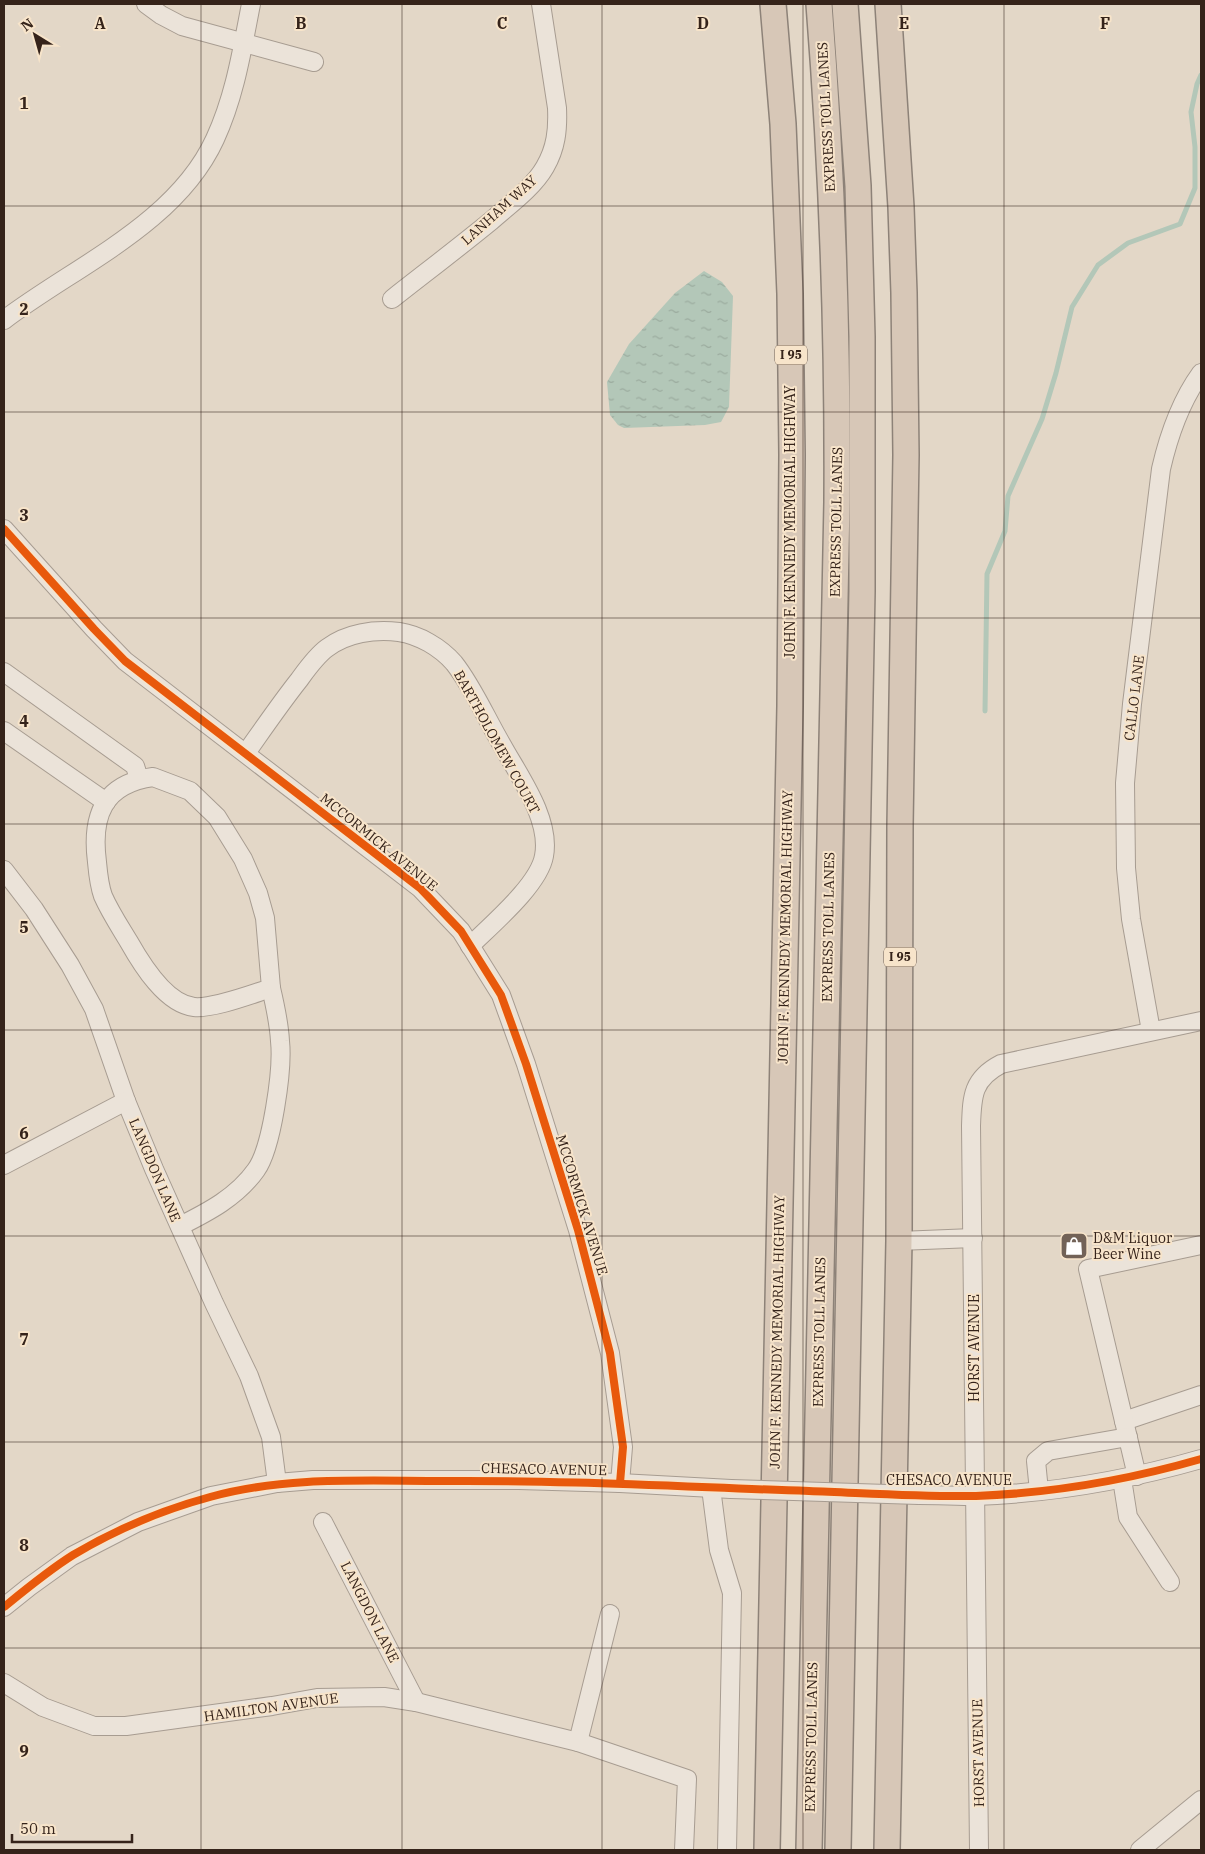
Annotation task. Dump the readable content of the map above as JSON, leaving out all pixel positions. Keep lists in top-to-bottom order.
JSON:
{
  "streets": {
    "highway": ["EXPRESS TOLL LANES", "I 95", "JOHN F. KENNEDY MEMORIAL HIGHWAY"],
    "street": [
      "LANHAM WAY",
      "CALLO LANE",
      "BARTHOLOMEW COURT",
      "MCCORMICK AVENUE",
      "LANGDON LANE",
      "HORST AVENUE",
      "CHESACO AVENUE",
      "HAMILTON AVENUE"
    ]
  },
  "crossings": [
    ["CALLO LANE", "HORST AVENUE"],
    ["BARTHOLOMEW COURT", "MCCORMICK AVENUE"],
    ["MCCORMICK AVENUE", "CHESACO AVENUE"],
    ["LANGDON LANE", "CHESACO AVENUE"],
    ["LANGDON LANE", "HAMILTON AVENUE"],
    ["HORST AVENUE", "CHESACO AVENUE"]
  ],
  "places": {
    "shop": ["D&M Liquor Beer Wine"]
  },
  "scale_bar": "50 m",
  "north": "top left",
  "grid": {
    "columns": [
      "A",
      "B",
      "C",
      "D",
      "E",
      "F"
    ],
    "rows": [
      "1",
      "2",
      "3",
      "4",
      "5",
      "6",
      "7",
      "8",
      "9"
    ]
  }
}
